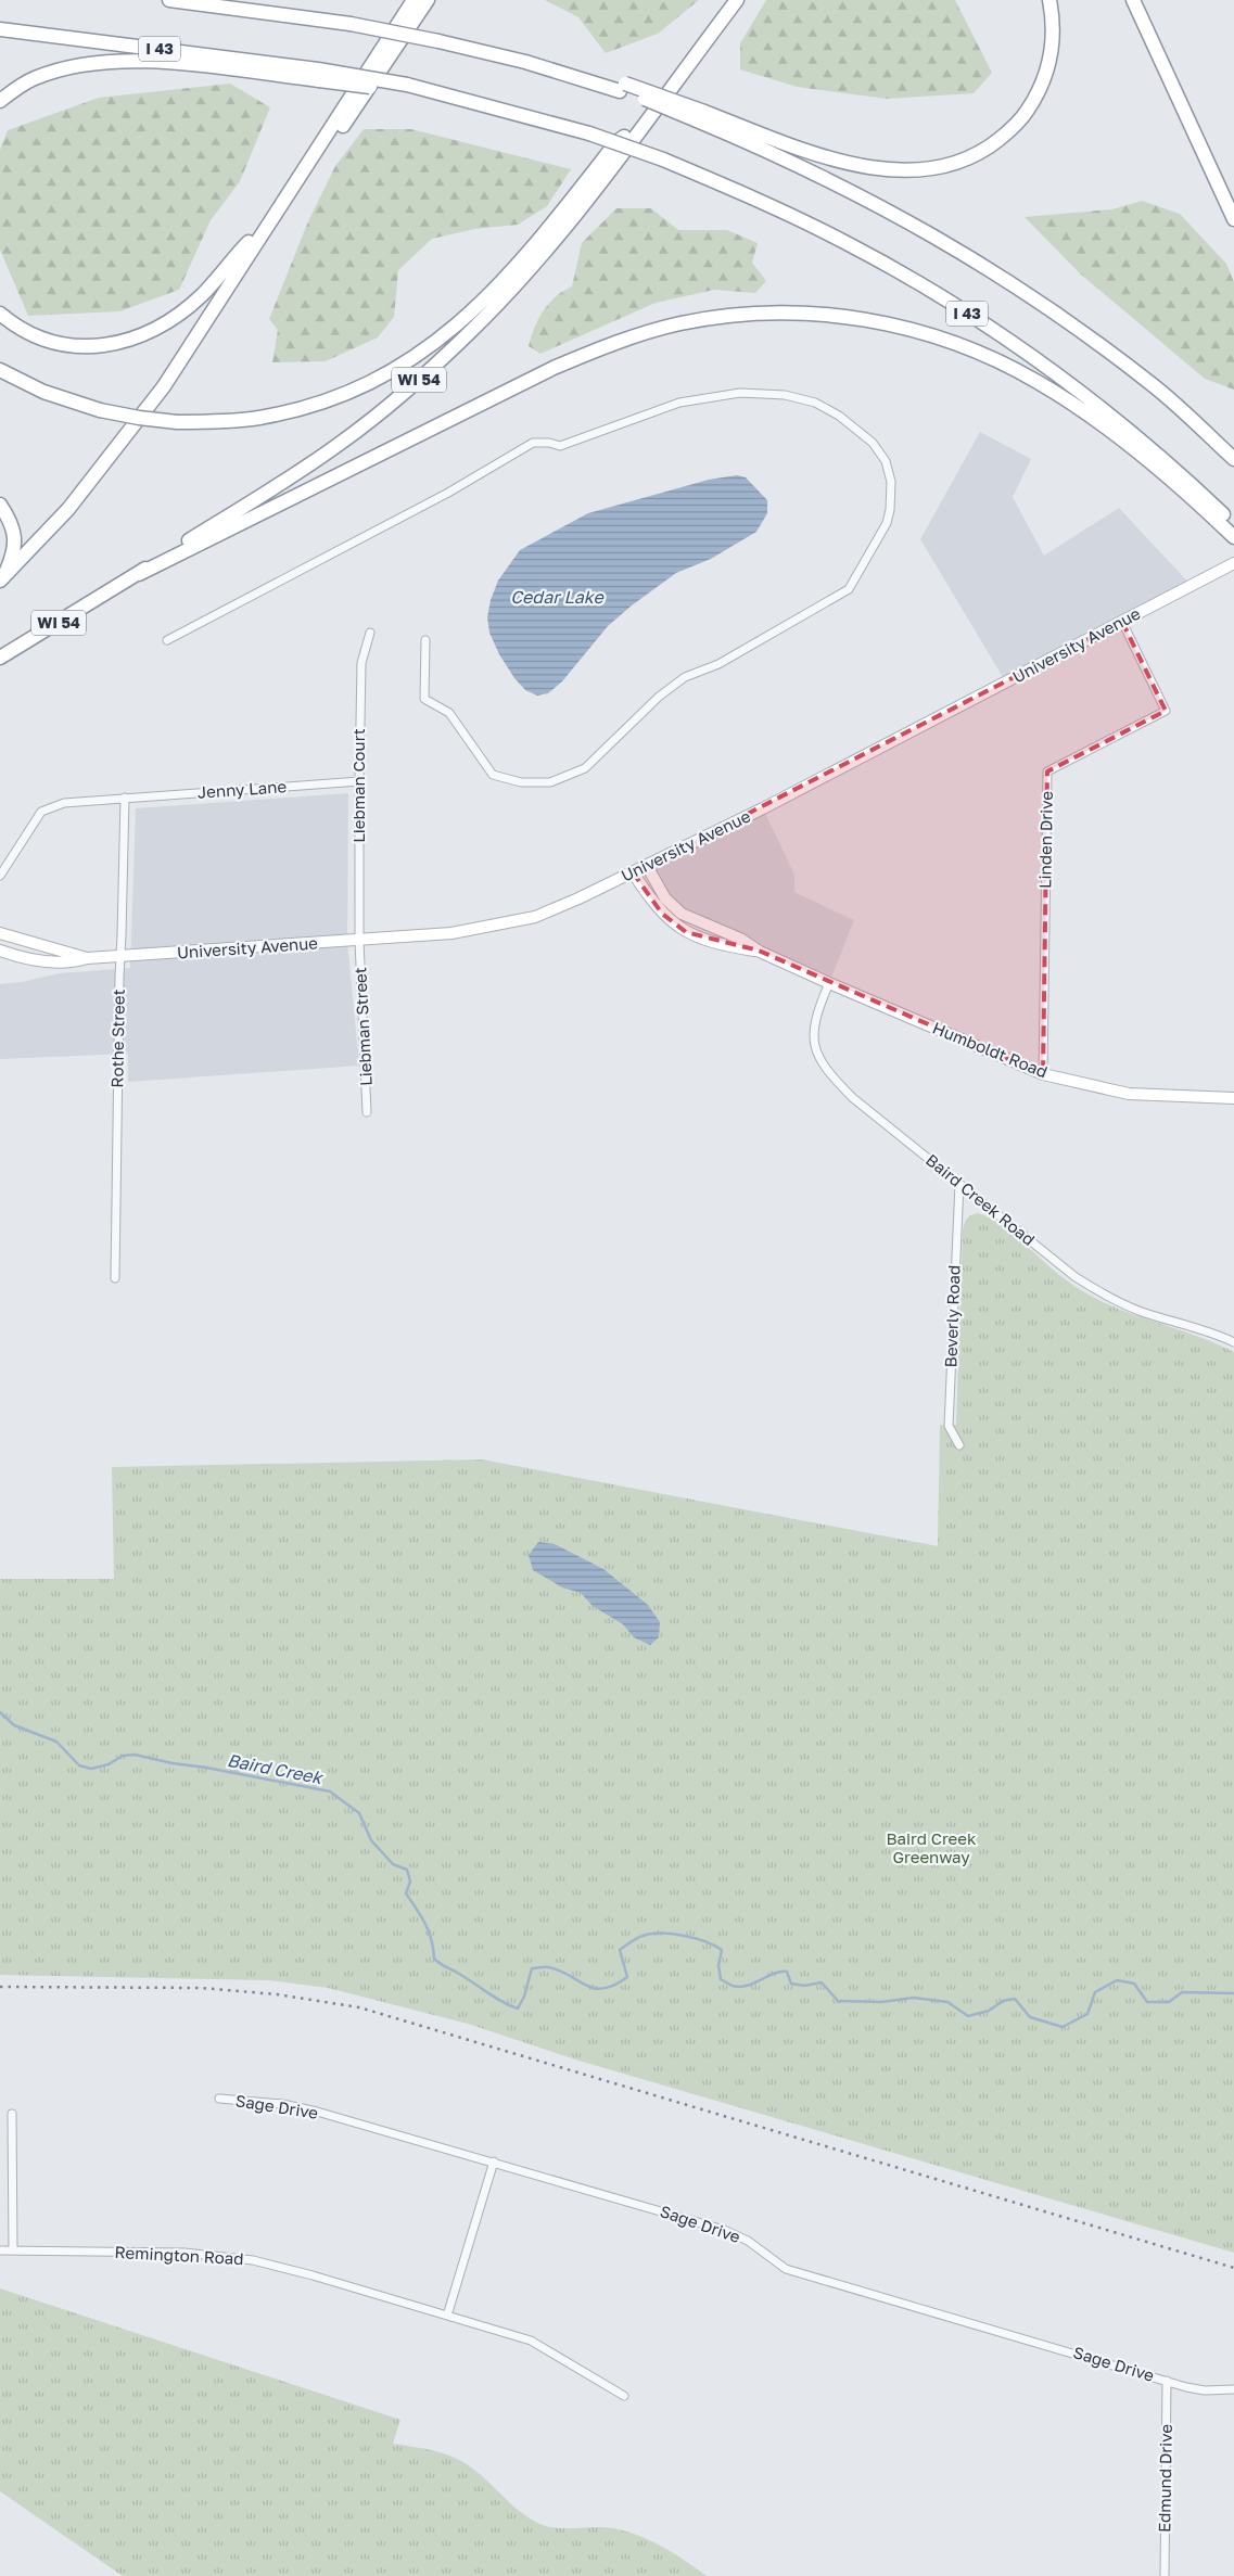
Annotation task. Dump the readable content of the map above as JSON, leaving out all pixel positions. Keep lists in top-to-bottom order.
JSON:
{
  "streets": {
    "highway": ["I 43", "WI 54"],
    "main road": ["University Avenue", "Humboldt Road"],
    "street": [
      "Liebman Court",
      "Jenny Lane",
      "Linden Drive",
      "Liebman Street",
      "Rothe Street",
      "Baird Creek Road",
      "Beverly Road",
      "Sage Drive",
      "Remington Road",
      "Edmund Drive"
    ]
  },
  "crossings": [
    ["University Avenue", "Liebman Court"],
    ["University Avenue", "Linden Drive"],
    ["University Avenue", "Liebman Street"],
    ["University Avenue", "Rothe Street"],
    ["University Avenue", "Humboldt Road"],
    ["Liebman Court", "Jenny Lane"],
    ["Liebman Court", "Liebman Street"],
    ["Jenny Lane", "Rothe Street"],
    ["Linden Drive", "Humboldt Road"],
    ["Humboldt Road", "Baird Creek Road"],
    ["Baird Creek Road", "Beverly Road"],
    ["Sage Drive", "Edmund Drive"]
  ],
  "water": ["Cedar Lake", "Baird Creek"],
  "parks": ["Baird Creek Greenway"]
}
